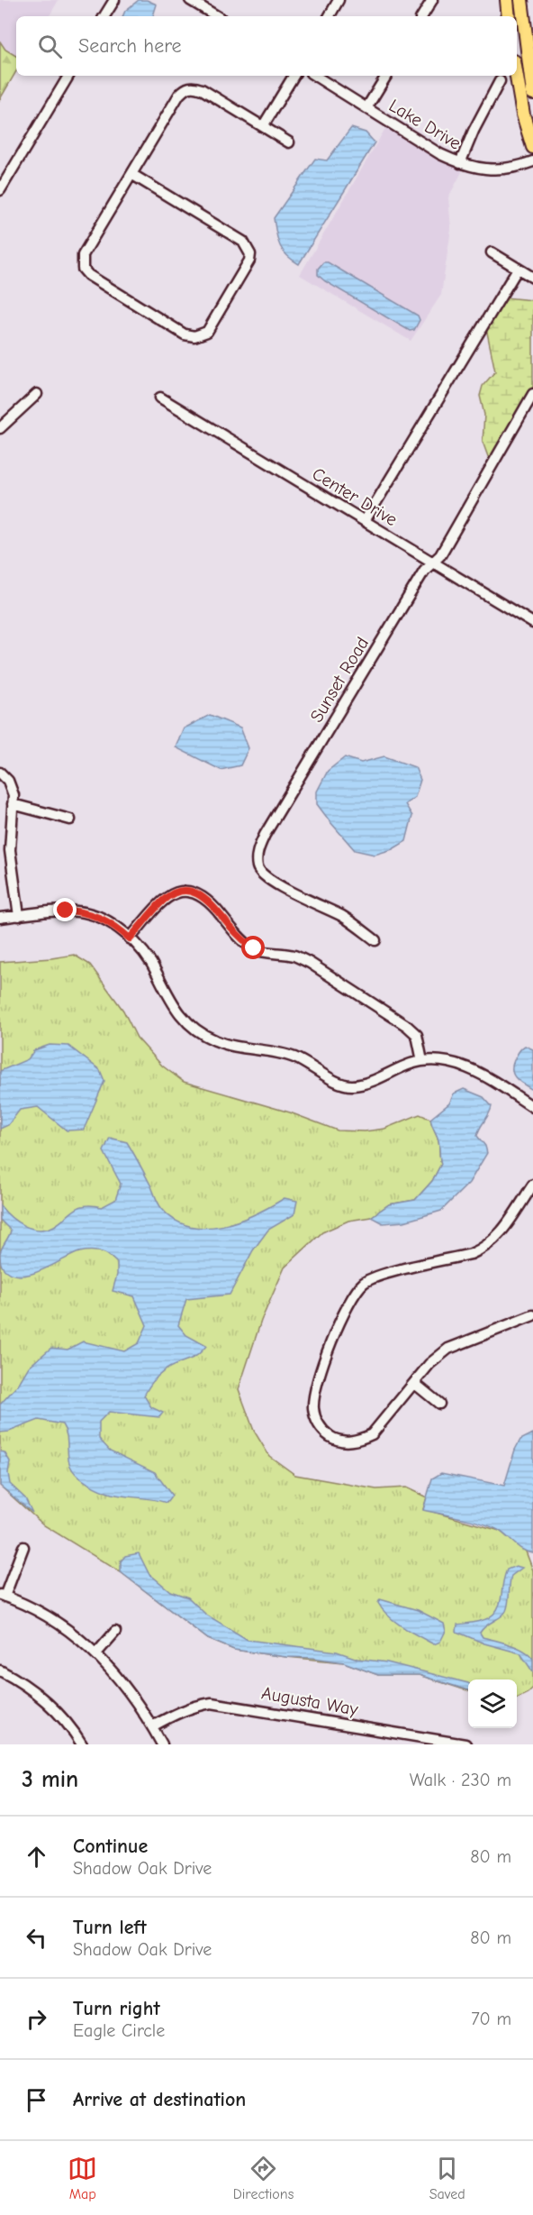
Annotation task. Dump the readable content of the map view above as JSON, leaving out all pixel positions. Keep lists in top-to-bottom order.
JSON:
{
  "streets": {
    "street": [
      "Lake Drive",
      "Center Drive",
      "Sunset Road",
      "Augusta Way"
    ]
  },
  "crossings": [
    ["Center Drive", "Sunset Road"]
  ],
  "page": {
    "search": "Search here",
    "heading": ["3 min", "Walk · 230 m"],
    "list": [
      ["Continue", "Shadow Oak Drive", "80 m"],
      ["Turn left", "Shadow Oak Drive", "80 m"],
      ["Turn right", "Eagle Circle", "70 m"],
      "Arrive at destination"
    ],
    "nav": ["Map", "Directions", "Saved"]
  }
}
